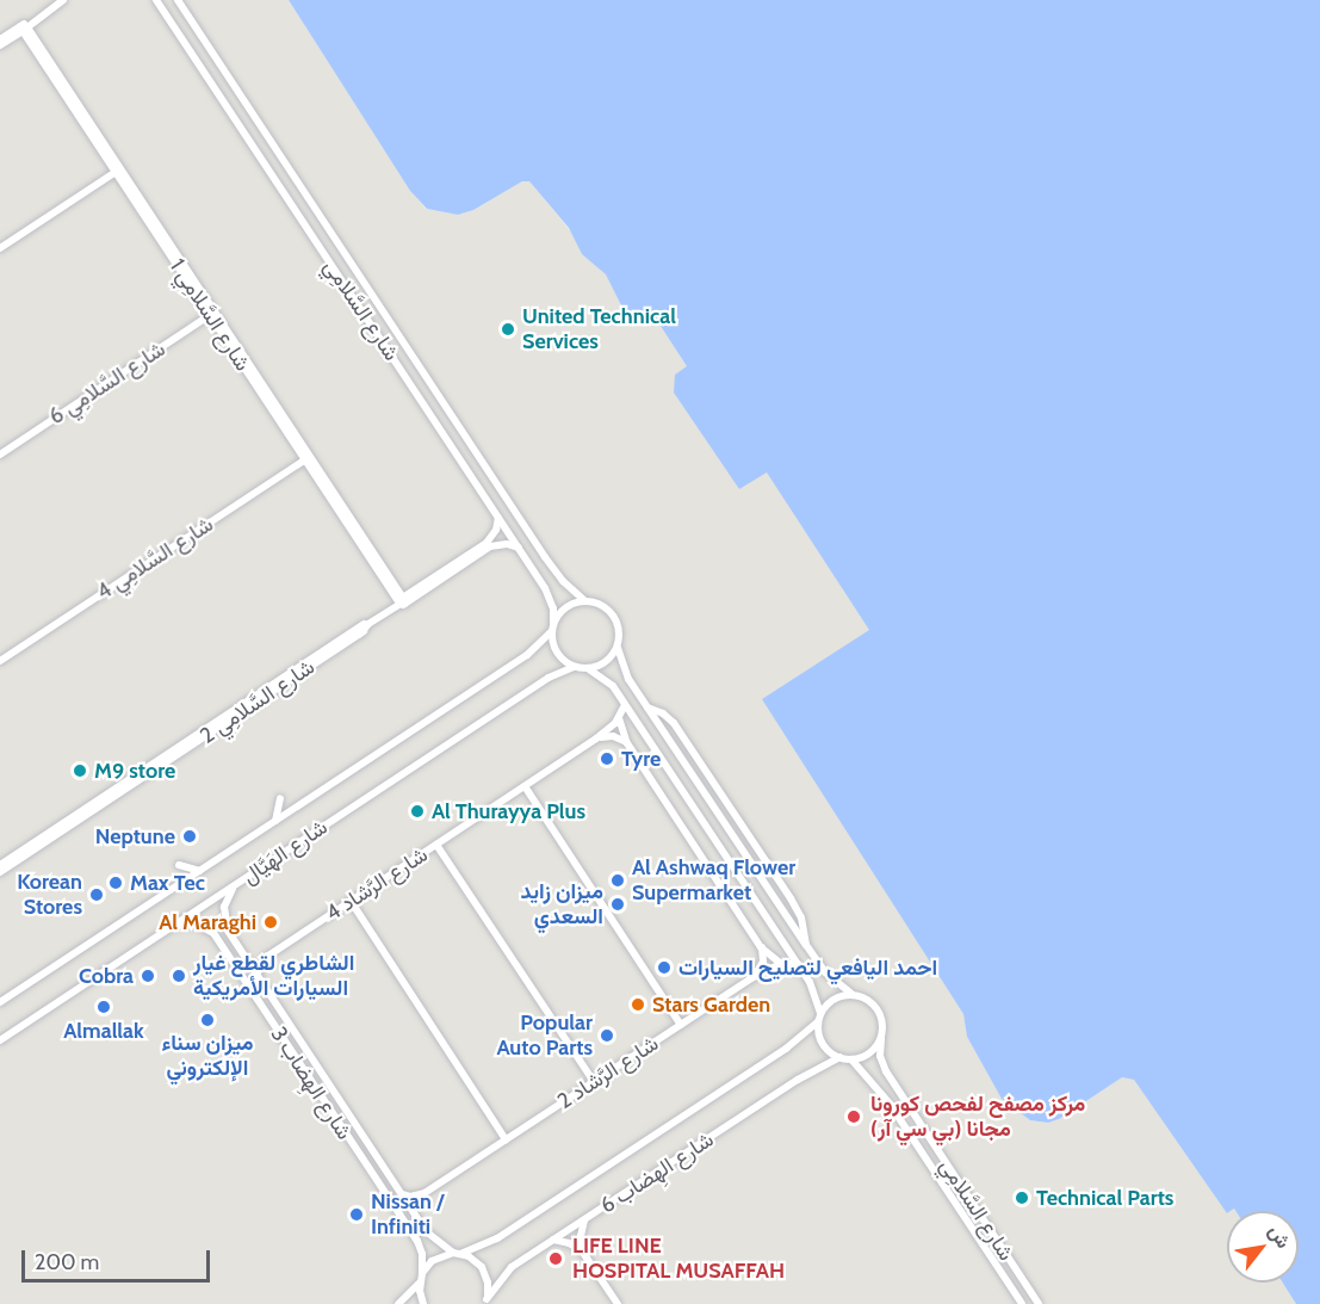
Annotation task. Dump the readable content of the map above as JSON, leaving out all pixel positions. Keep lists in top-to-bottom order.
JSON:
{
  "streets": {
    "street": [
      "شارع السَّلامِي",
      "شارع السَّلامِي 1",
      "شارع السَّلامِي 6",
      "شارع السَّلامِي 4",
      "شارع السَّلامِي 2",
      "شارع الهَيَّال",
      "شارع الرَّشاد 4",
      "شارع الرَّشاد 2",
      "شارع الهِضاب 3",
      "شارع الهِضاب 6"
    ]
  },
  "crossings": [
    ["شارع السَّلامِي", "شارع السَّلامِي 2"],
    ["شارع السَّلامِي", "شارع الهَيَّال"],
    ["شارع السَّلامِي", "شارع الهِضاب 6"],
    ["شارع السَّلامِي 1", "شارع السَّلامِي 6"],
    ["شارع السَّلامِي 1", "شارع السَّلامِي 4"],
    ["شارع السَّلامِي 1", "شارع السَّلامِي 2"],
    ["شارع الهَيَّال", "شارع الهِضاب 3"],
    ["شارع الهِضاب 3", "شارع الهِضاب 6"]
  ],
  "places": [
    "United Technical Services",
    "Tyre",
    "M9 store",
    "Al Thurayya Plus",
    "Neptune",
    "Al Ashwaq Flower Supermarket",
    "Max Tec",
    "Korean Stores",
    "ميزان زايد السعدي",
    "Al Maraghi",
    "احمد اليافعي لتصليح السيارات",
    "Cobra",
    "الشاطري لقطع غيار السيارات الأمريكية",
    "Stars Garden",
    "Almallak",
    "ميزان سناء الإلكتروني",
    "Popular Auto Parts",
    "مركز مصفح لفحص كورونا (بي سي آر) مجانا",
    "Technical Parts",
    "Nissan / Infiniti",
    "LIFE LINE HOSPITAL MUSAFFAH"
  ],
  "scale_bar": "200 m",
  "north": "top right"
}
